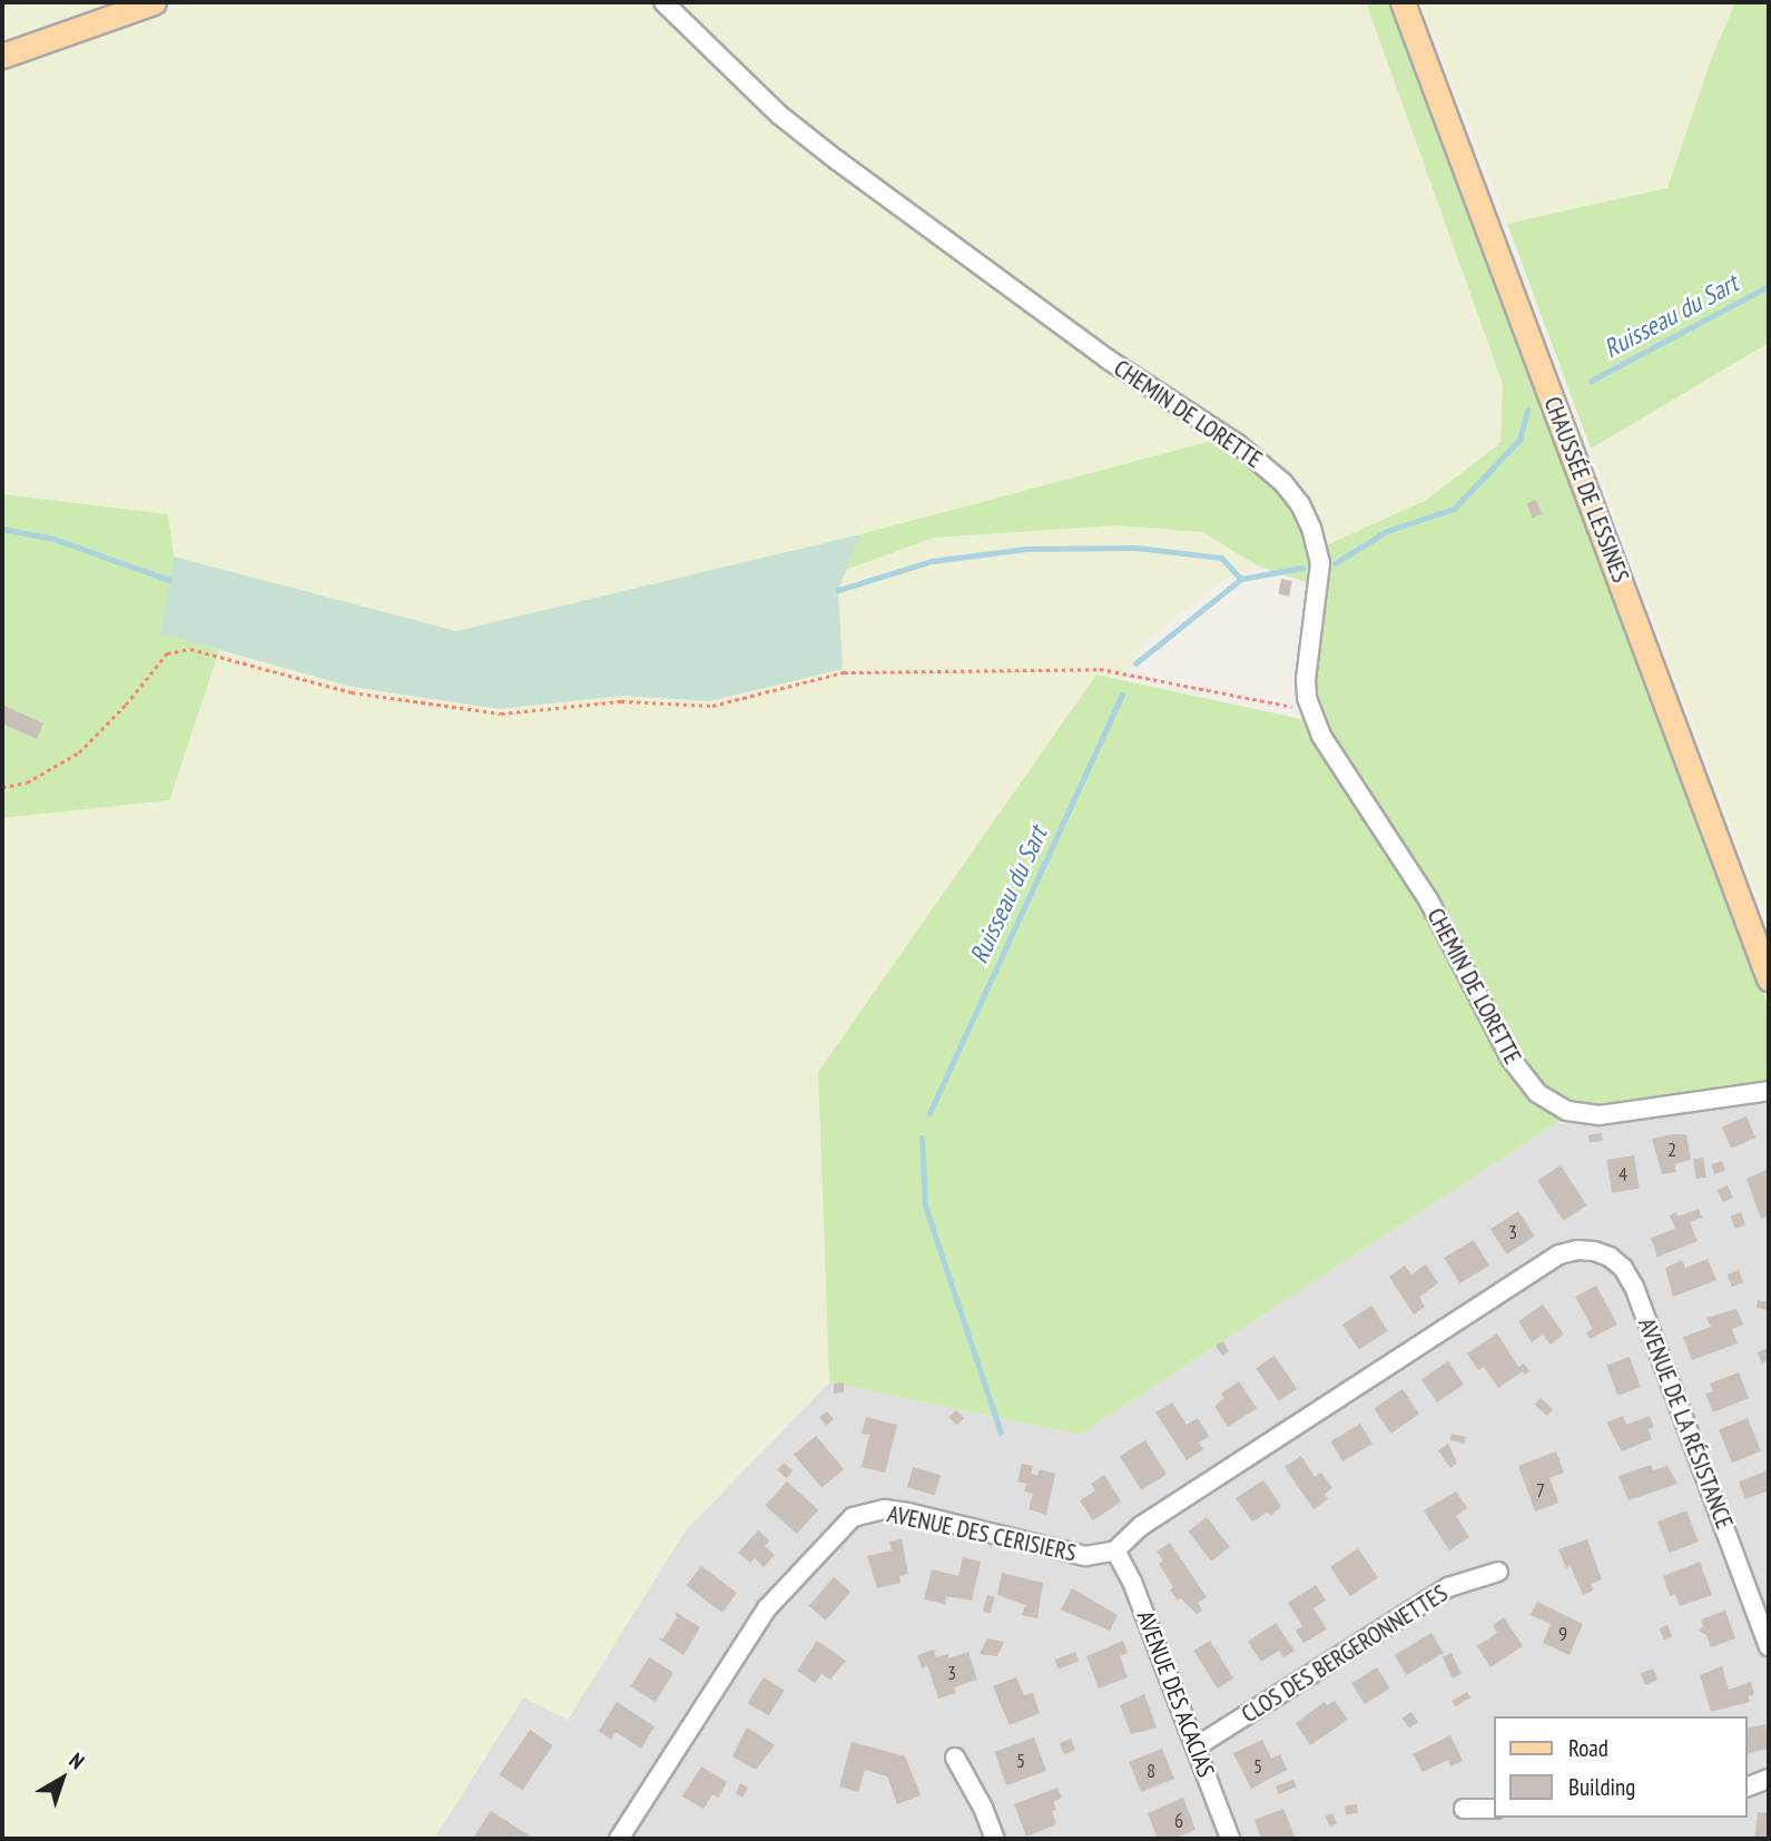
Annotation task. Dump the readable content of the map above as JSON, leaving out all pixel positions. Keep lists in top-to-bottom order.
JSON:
{
  "streets": {
    "main road": ["CHAUSSÉE DE LESSINES"],
    "street": [
      "CHEMIN DE LORETTE",
      "AVENUE DE LA RÉSISTANCE",
      "AVENUE DES CERISIERS",
      "CLOS DES BERGERONNETTES",
      "AVENUE DES ACACIAS"
    ]
  },
  "crossings": [
    ["AVENUE DE LA RÉSISTANCE", "AVENUE DES CERISIERS"],
    ["AVENUE DE LA RÉSISTANCE", "AVENUE DES ACACIAS"],
    ["AVENUE DES CERISIERS", "AVENUE DES ACACIAS"],
    ["CLOS DES BERGERONNETTES", "AVENUE DES ACACIAS"]
  ],
  "water": ["Ruisseau du Sart"],
  "house_numbers": [
    "2",
    "4",
    "3",
    "7",
    "9",
    "3",
    "5",
    "5",
    "8",
    "6"
  ],
  "legend": ["Road", "Building"],
  "north": "top right"
}
